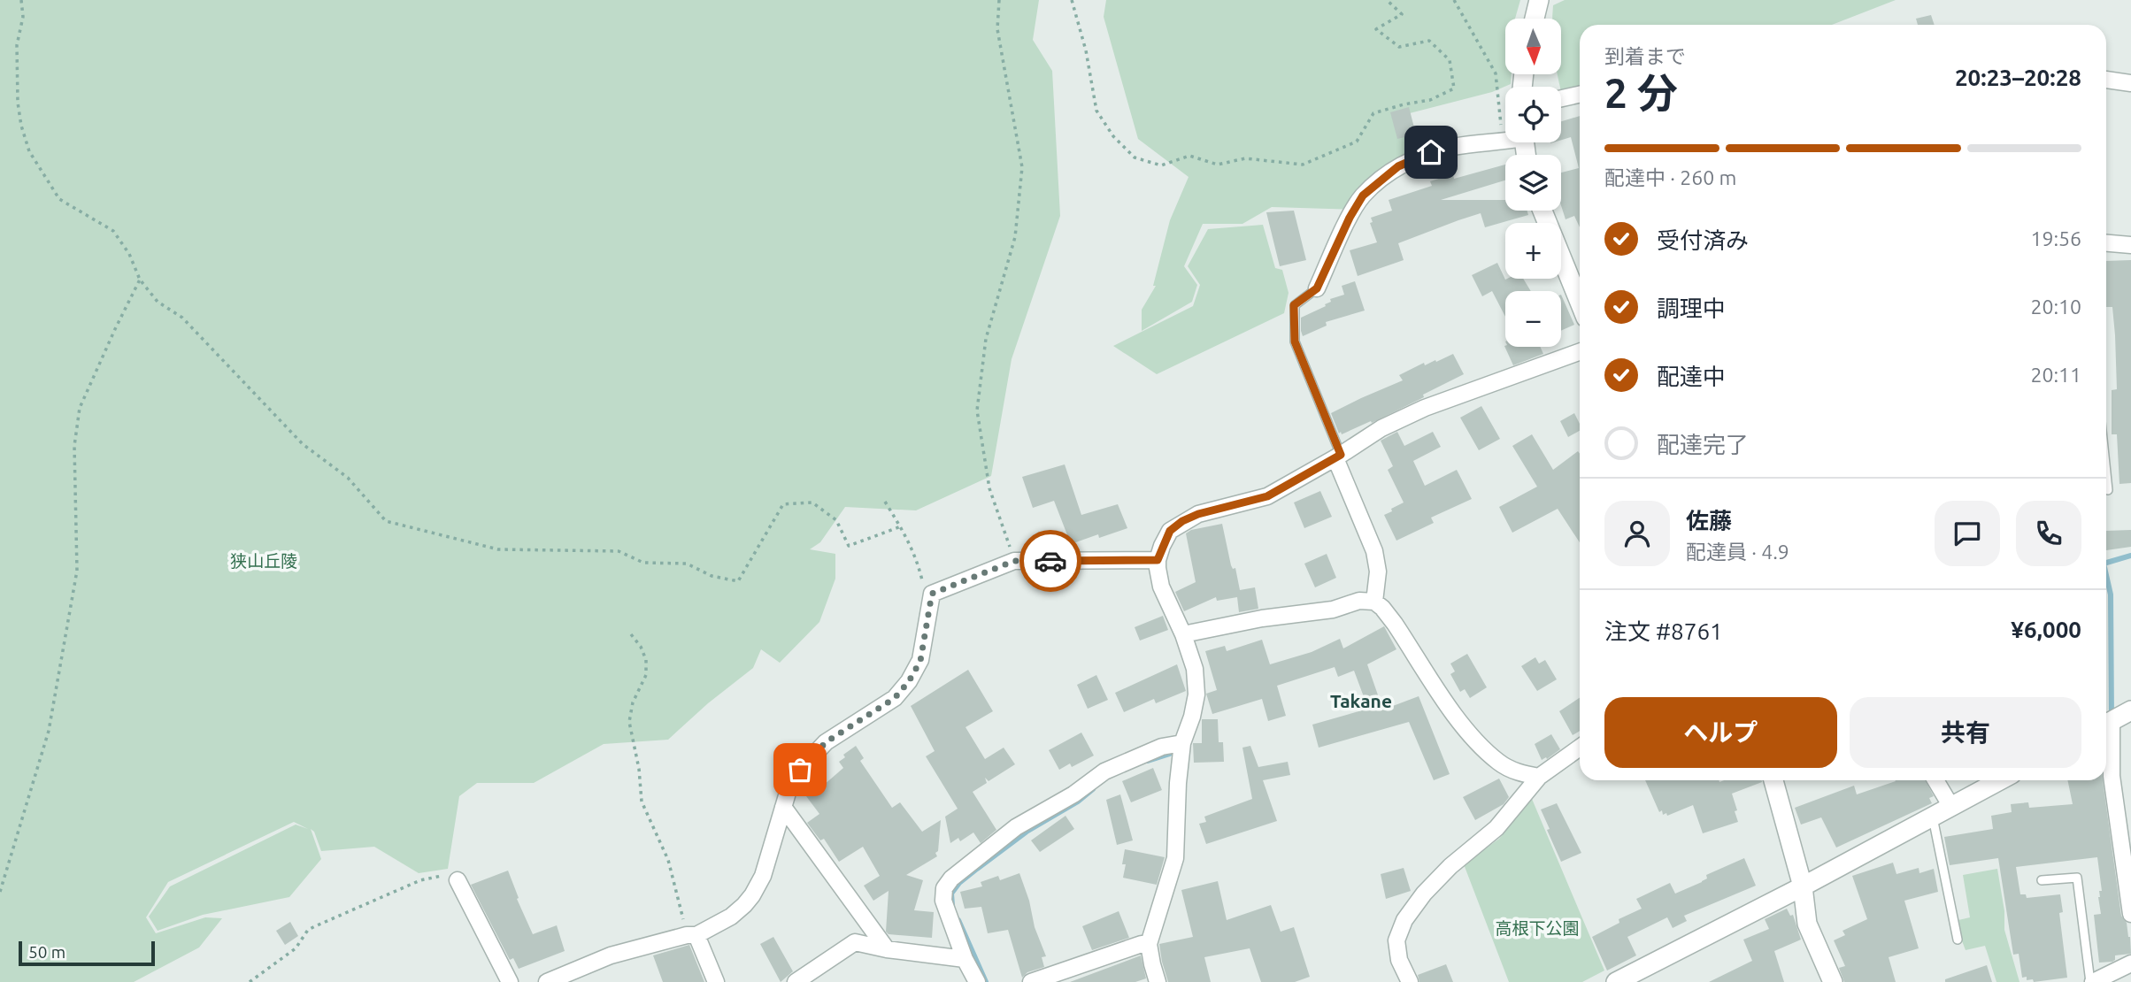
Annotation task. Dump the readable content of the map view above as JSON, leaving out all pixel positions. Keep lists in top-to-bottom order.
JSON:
{
  "districts": ["Takane"],
  "parks": ["狭山丘陵", "高根下公園"],
  "scale_bar": "50 m",
  "north": "bottom",
  "page": {
    "map_buttons": ["+", "−"],
    "heading": ["2 分", "到着まで", "20:23–20:28"],
    "panel": [
      "佐藤",
      "配達員 · 4.9",
      "注文 #8761",
      "¥6,000"
    ],
    "bar": "配達中 · 260 m",
    "list": [
      ["受付済み", "19:56"],
      ["調理中", "20:10"],
      ["配達中", "20:11"],
      "配達完了"
    ],
    "buttons": ["ヘルプ", "共有"],
    "scale": "50 m"
  }
}
